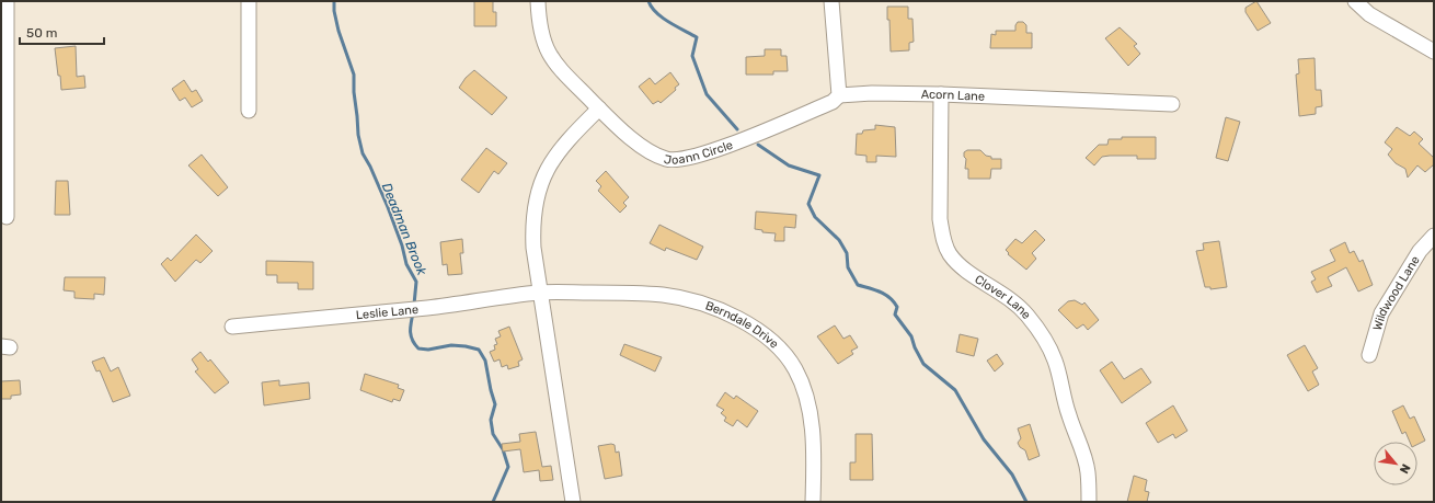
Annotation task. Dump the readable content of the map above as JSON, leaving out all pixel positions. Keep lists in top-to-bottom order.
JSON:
{
  "streets": {
    "street": [
      "Acorn Lane",
      "Joann Circle",
      "Wildwood Lane",
      "Clover Lane",
      "Leslie Lane",
      "Berndale Drive"
    ]
  },
  "crossings": [
    ["Acorn Lane", "Joann Circle"],
    ["Acorn Lane", "Clover Lane"],
    ["Leslie Lane", "Berndale Drive"]
  ],
  "water": ["Deadman Brook"],
  "scale_bar": "50 m",
  "north": "bottom right"
}
